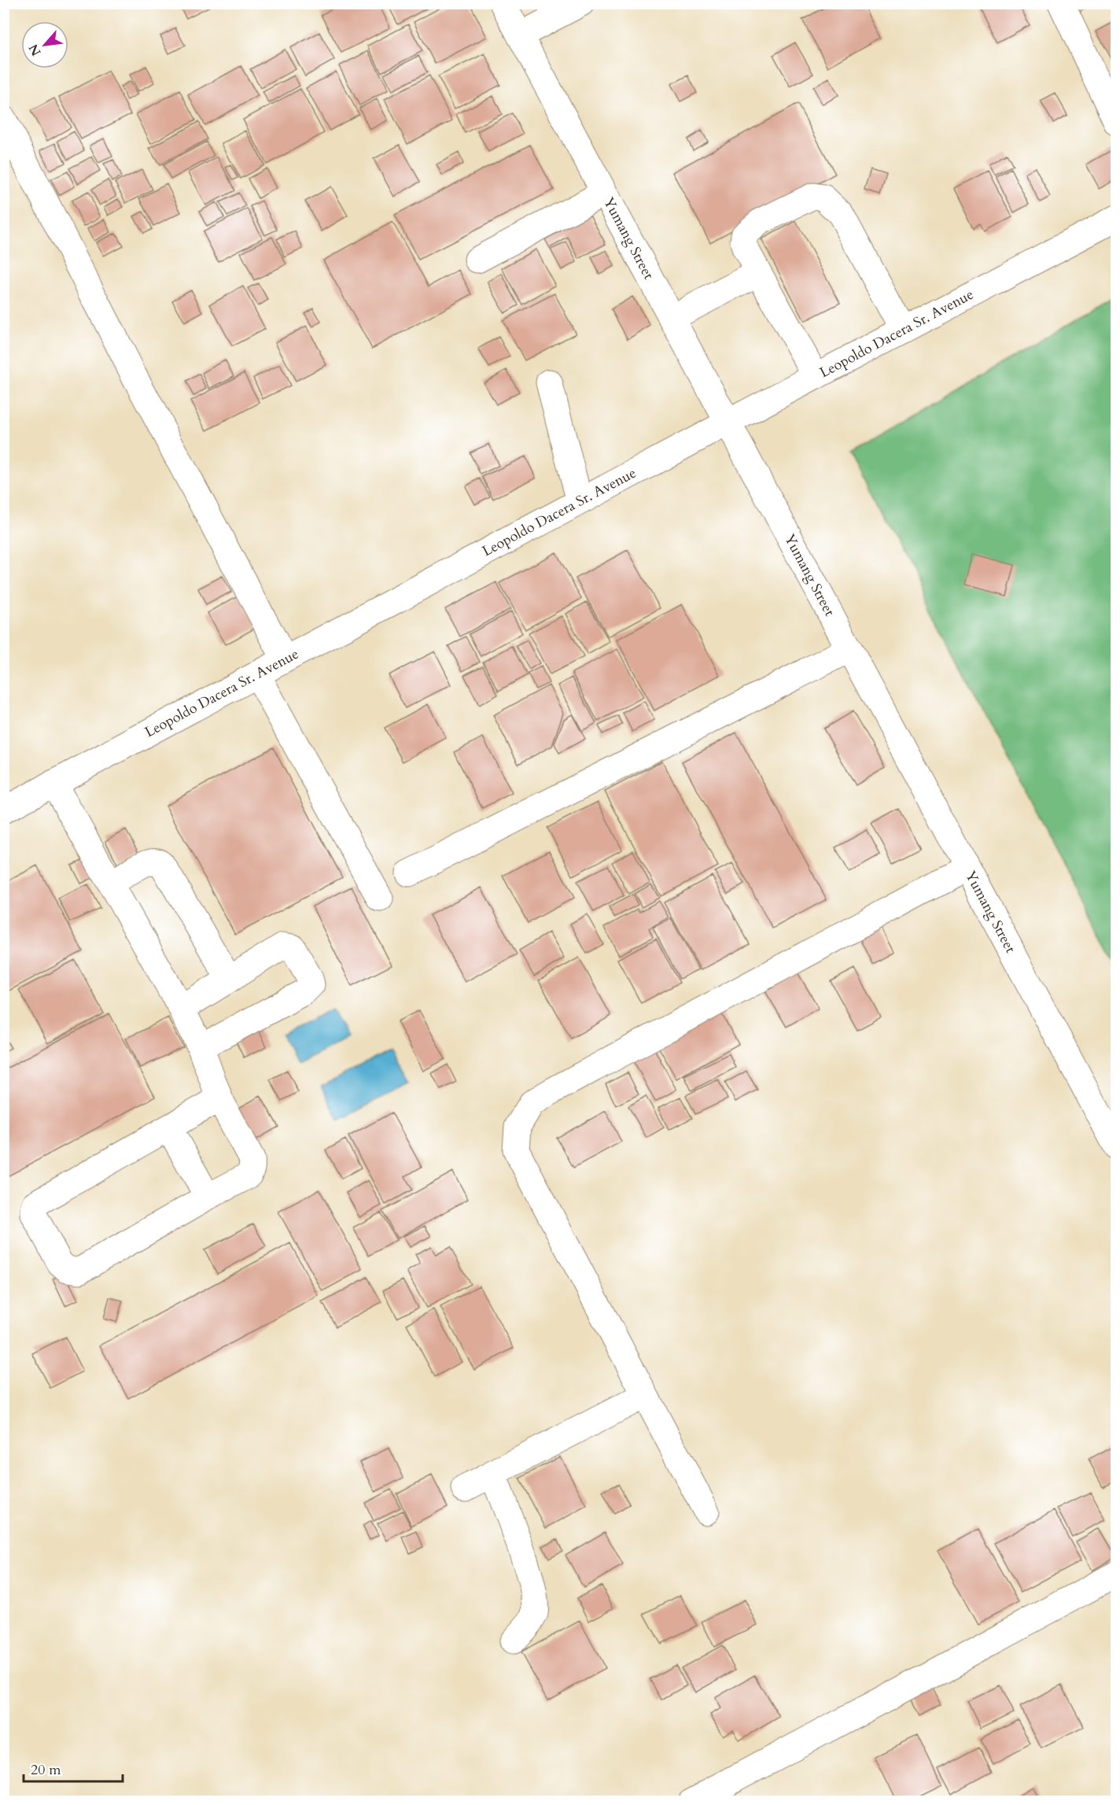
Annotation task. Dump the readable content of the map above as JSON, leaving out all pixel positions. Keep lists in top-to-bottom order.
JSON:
{
  "streets": {
    "street": ["Yumang Street", "Leopoldo Dacera Sr. Avenue"]
  },
  "crossings": [
    ["Yumang Street", "Leopoldo Dacera Sr. Avenue"]
  ],
  "scale_bar": "20 m",
  "north": "bottom left"
}
